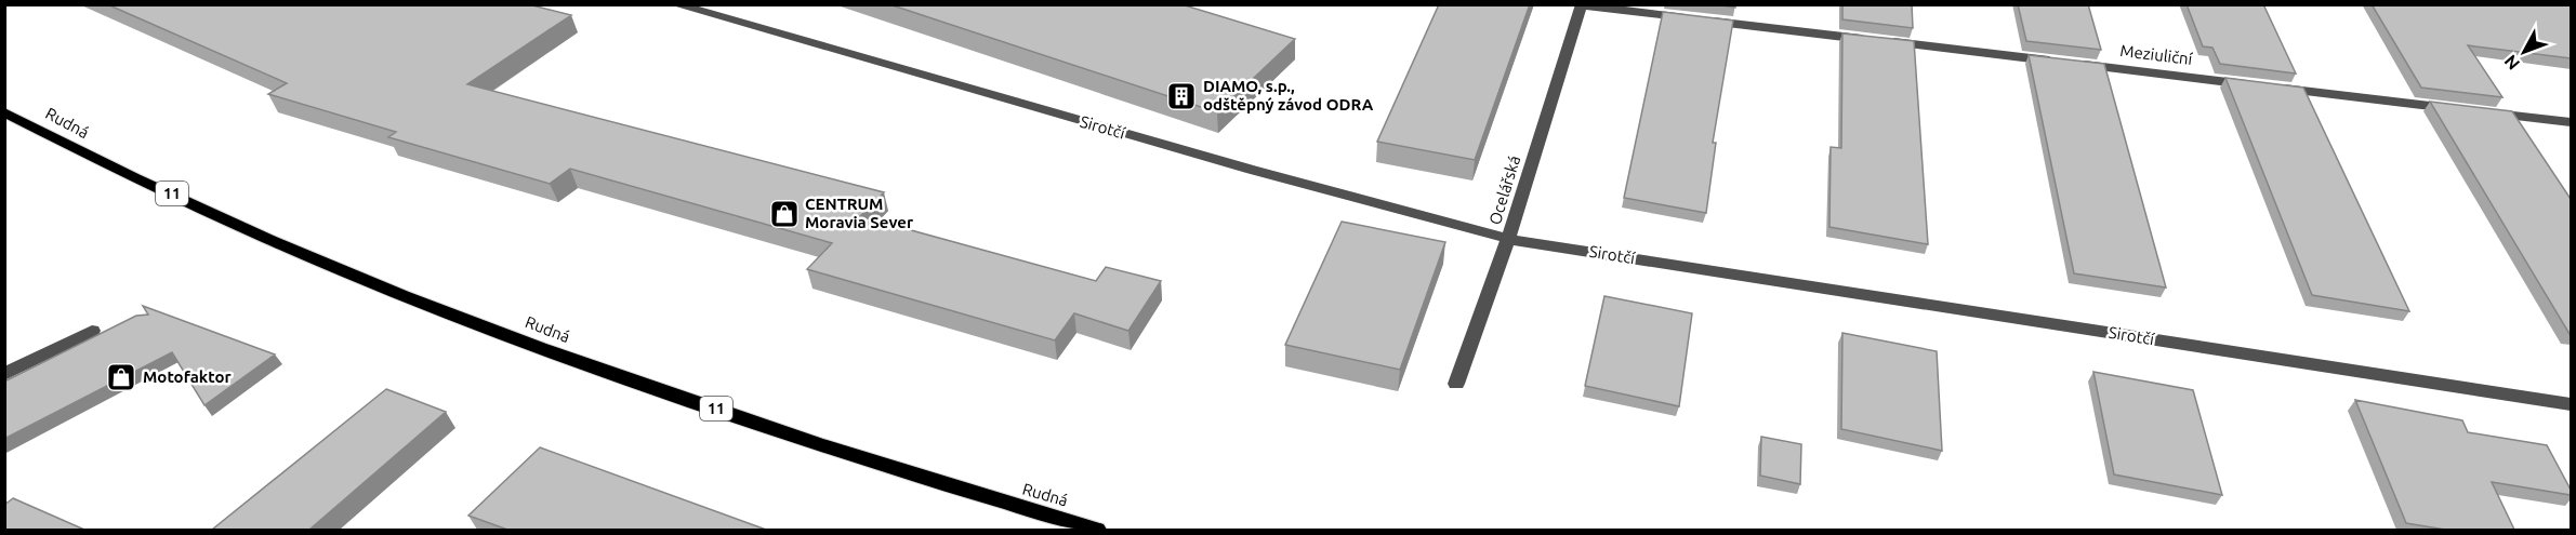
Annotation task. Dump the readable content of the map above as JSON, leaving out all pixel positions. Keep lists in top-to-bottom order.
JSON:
{
  "streets": {
    "main road": ["Rudná", "11"],
    "street": ["Meziuliční", "Sirotčí", "Ocelářská"]
  },
  "crossings": [
    ["Meziuliční", "Ocelářská"],
    ["Sirotčí", "Ocelářská"]
  ],
  "places": {
    "building": ["DIAMO, s.p., odštěpný závod ODRA"],
    "shop": ["CENTRUM Moravia Sever", "Motofaktor"]
  },
  "north": "bottom left"
}
